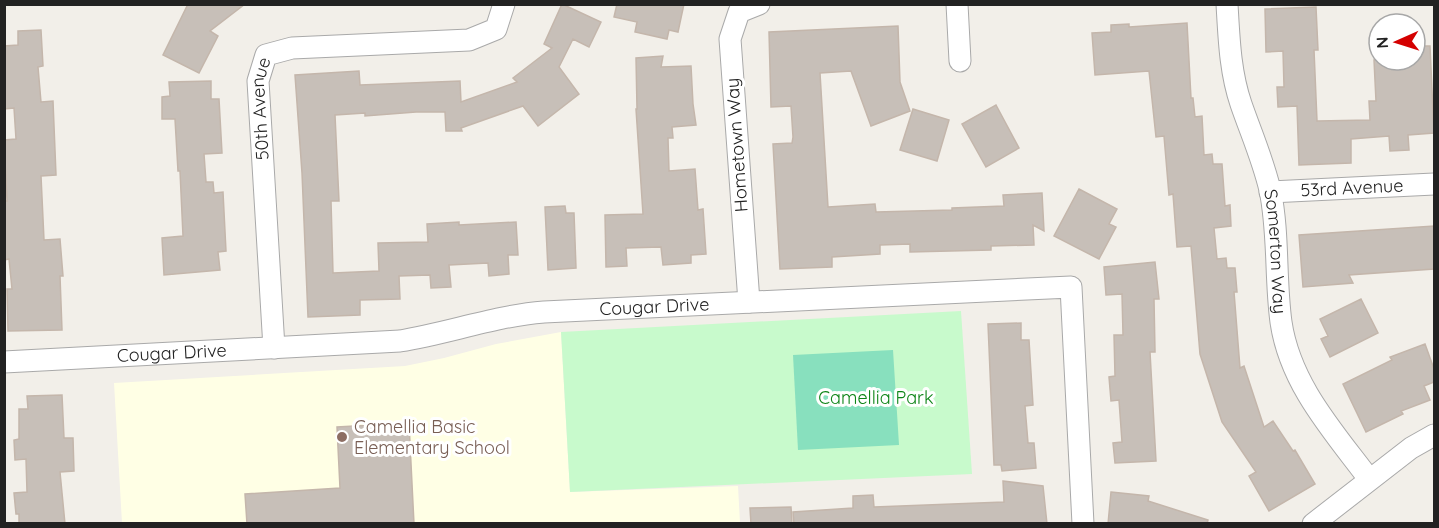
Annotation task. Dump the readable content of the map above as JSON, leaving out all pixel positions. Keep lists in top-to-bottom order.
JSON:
{
  "streets": {
    "street": [
      "50th Avenue",
      "Hometown Way",
      "53rd Avenue",
      "Somerton Way",
      "Cougar Drive"
    ]
  },
  "crossings": [
    ["50th Avenue", "Cougar Drive"],
    ["Hometown Way", "Cougar Drive"],
    ["53rd Avenue", "Somerton Way"]
  ],
  "parks": ["Camellia Park"],
  "places": ["Camellia Basic Elementary School"],
  "north": "left"
}
